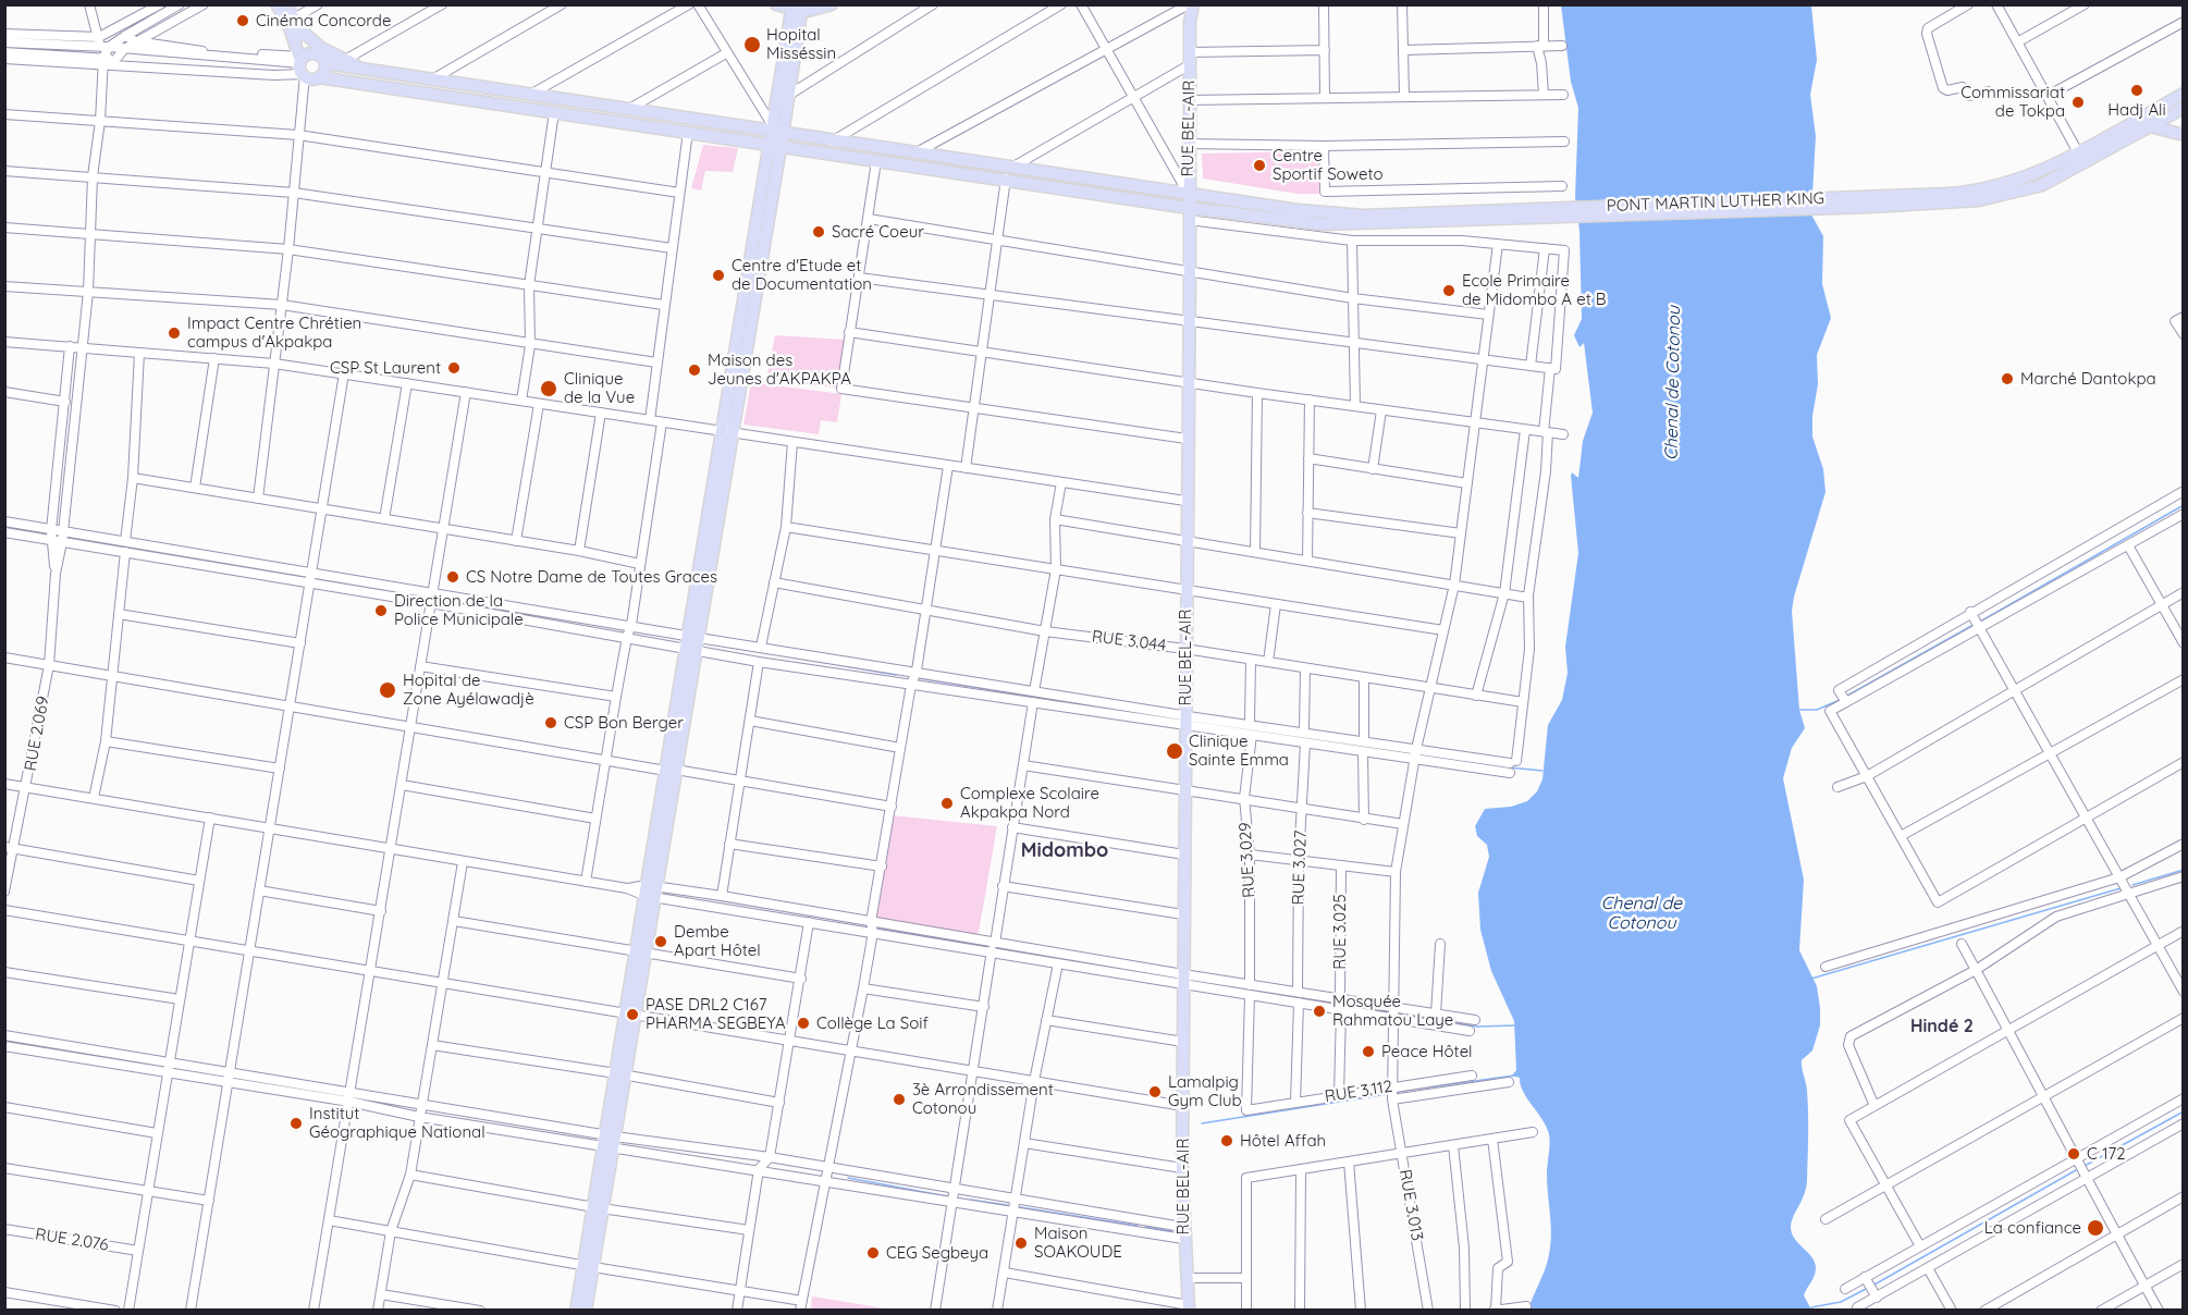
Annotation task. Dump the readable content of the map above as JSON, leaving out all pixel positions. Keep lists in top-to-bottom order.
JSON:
{
  "streets": {
    "main road": ["RUE BEL-AIR", "PONT MARTIN LUTHER KING"],
    "street": [
      "RUE 3.044",
      "RUE 2.069",
      "RUE 3.029",
      "RUE 3.027",
      "RUE 3.025",
      "RUE 3.112",
      "RUE 3.013",
      "RUE 2.076"
    ]
  },
  "crossings": [
    ["RUE BEL-AIR", "RUE 3.044"],
    ["RUE 3.044", "RUE 3.013"],
    ["RUE 3.029", "RUE 3.112"],
    ["RUE 3.112", "RUE 3.013"]
  ],
  "districts": ["Midombo", "Hindé 2"],
  "water": ["Chenal de Cotonou"],
  "places": [
    "Cinéma Concorde",
    "Hopital Misséssin",
    "Hadj Ali",
    "Commissariat de Tokpa",
    "Centre Sportif Soweto",
    "Sacré Coeur",
    "Centre d'Etude et de Documentation",
    "Ecole Primaire de Midombo A et B",
    "Impact Centre Chrétien campus d'Akpakpa",
    "CSP St Laurent",
    "Maison des Jeunes d'AKPAKPA",
    "Marché Dantokpa",
    "Clinique de la Vue",
    "CS Notre Dame de Toutes Graces",
    "Direction de la Police Municipale",
    "Hopital de Zone Ayélawadjè",
    "CSP Bon Berger",
    "Clinique Sainte Emma",
    "Complexe Scolaire Akpakpa Nord",
    "Dembe Apart Hôtel",
    "Mosquée Rahmatou Laye",
    "PASE DRL2 C167 PHARMA SEGBEYA",
    "Collège La Soif",
    "Peace Hôtel",
    "Lamalpig Gym Club",
    "3è Arrondissement Cotonou",
    "Institut Géographique National",
    "Hôtel Affah",
    "C 172",
    "La confiance",
    "Maison SOAKOUDE",
    "CEG Segbeya"
  ]
}
